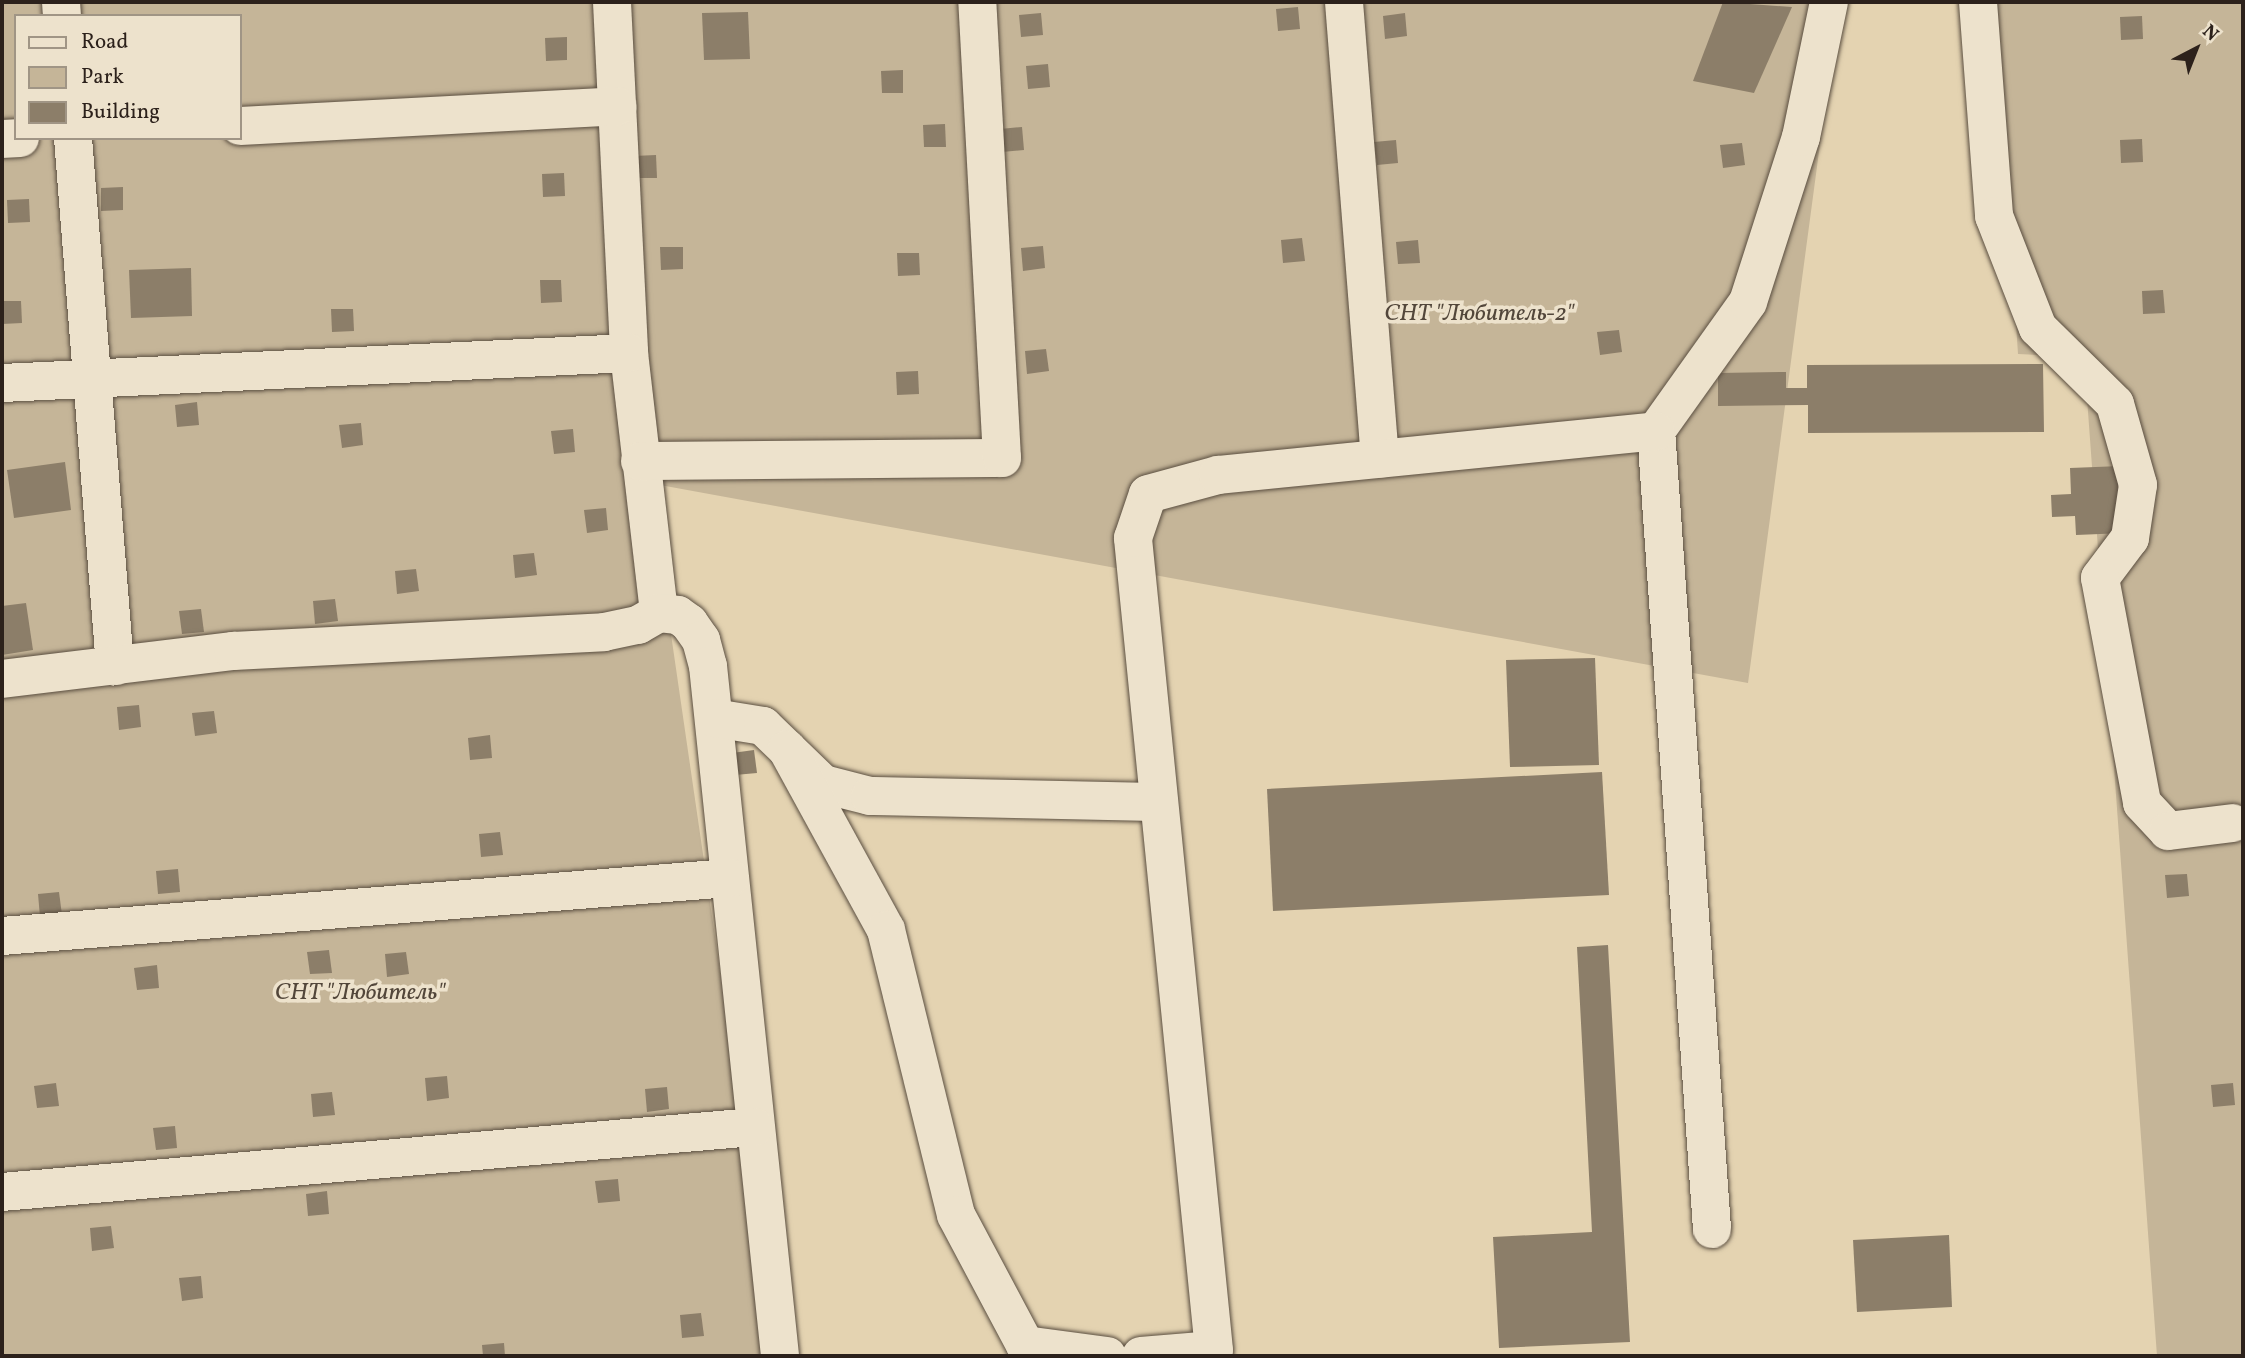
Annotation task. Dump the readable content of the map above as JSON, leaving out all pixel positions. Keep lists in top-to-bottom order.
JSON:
{
  "parks": ["СНТ \"Любитель-2\"", "СНТ \"Любитель\""],
  "legend": ["Road", "Park", "Building"],
  "north": "top right"
}
